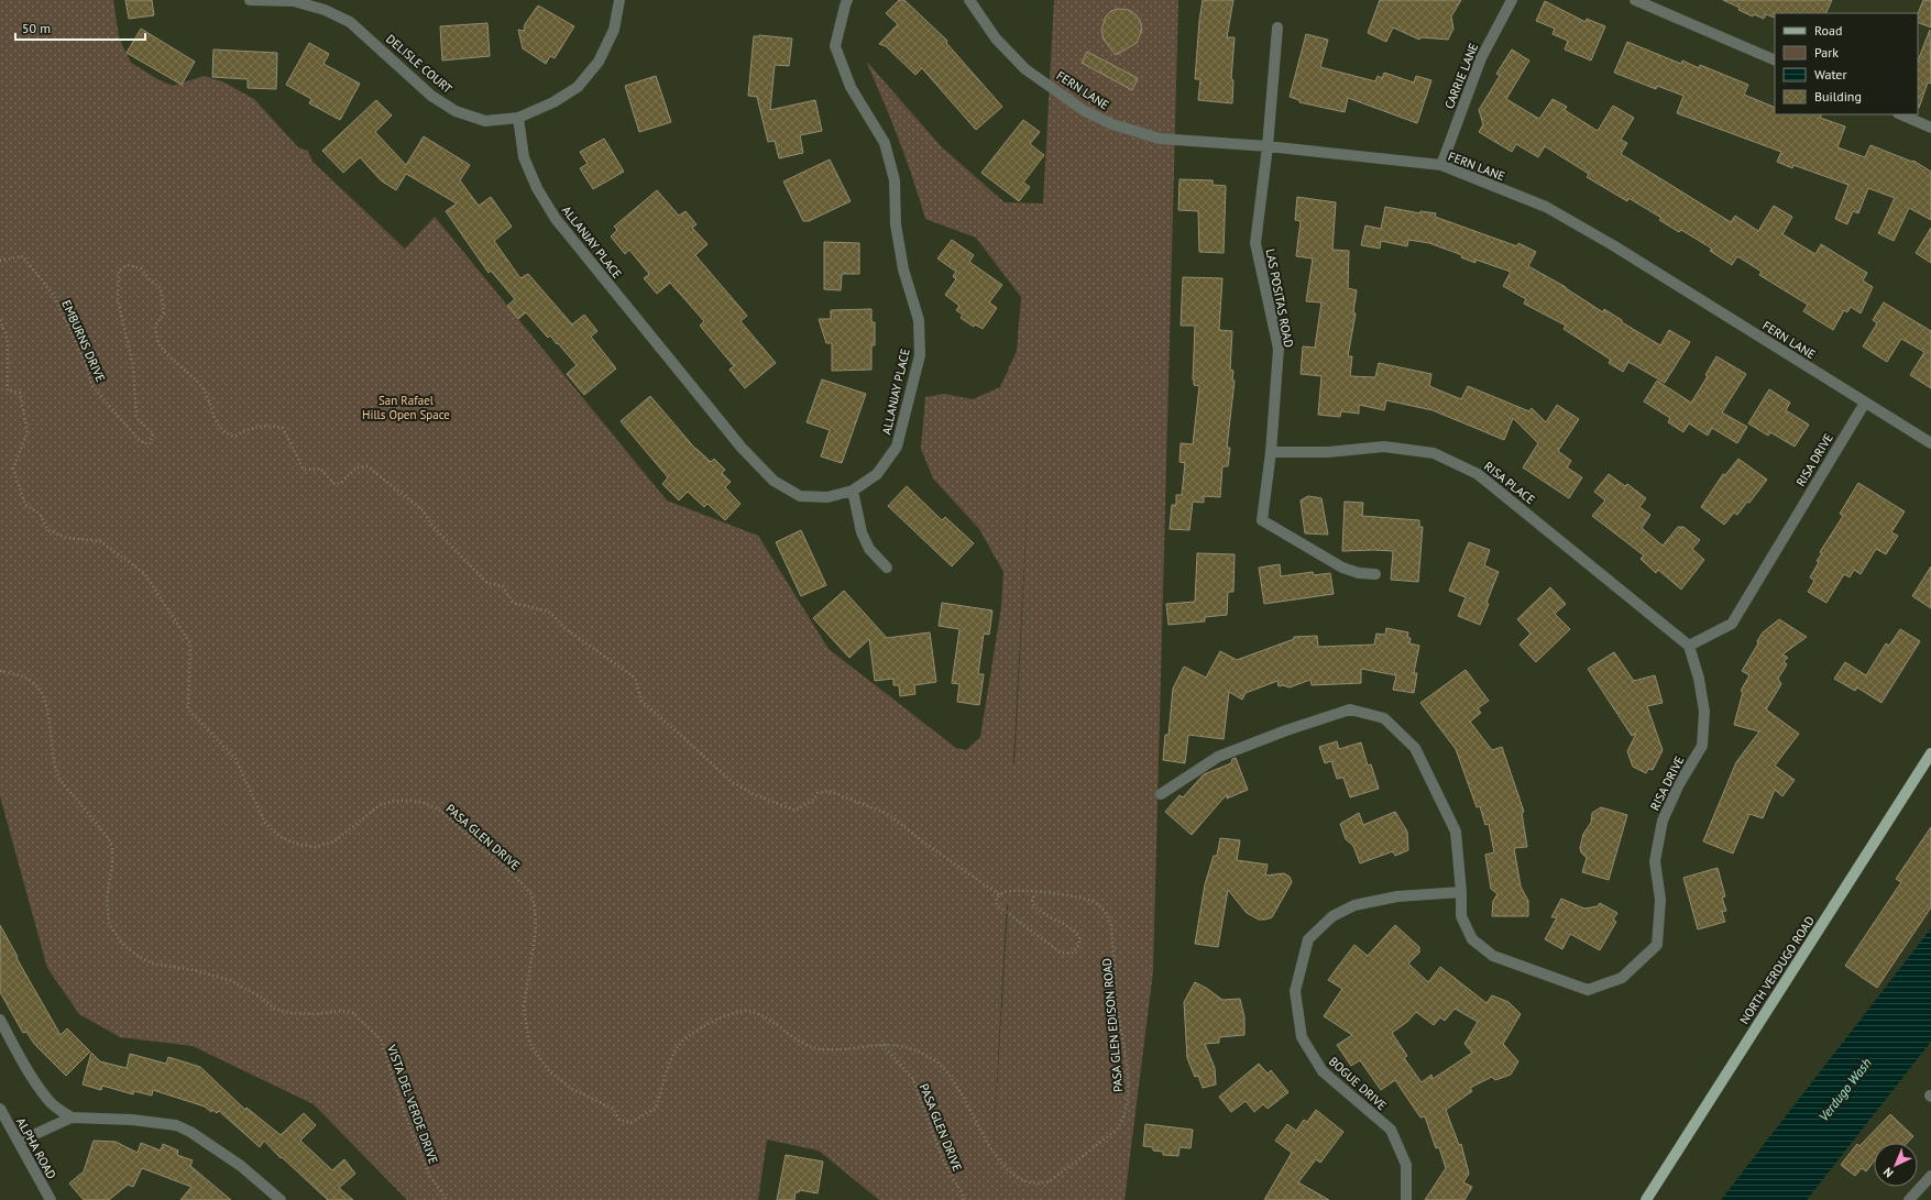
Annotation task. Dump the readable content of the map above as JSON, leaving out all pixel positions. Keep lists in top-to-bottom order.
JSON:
{
  "streets": {
    "main road": ["NORTH VERDUGO ROAD"],
    "street": [
      "DELISLE COURT",
      "CARRIE LANE",
      "FERN LANE",
      "ALLANJAY PLACE",
      "LAS POSITAS ROAD",
      "RISA DRIVE",
      "RISA PLACE",
      "BOGUE DRIVE",
      "ALPHA ROAD"
    ],
    "path": [
      "EMBURNS DRIVE",
      "PASA GLEN DRIVE",
      "PASA GLEN EDISON ROAD",
      "VISTA DEL VERDE DRIVE"
    ]
  },
  "crossings": [
    ["DELISLE COURT", "ALLANJAY PLACE"],
    ["CARRIE LANE", "FERN LANE"],
    ["FERN LANE", "LAS POSITAS ROAD"],
    ["FERN LANE", "RISA DRIVE"],
    ["LAS POSITAS ROAD", "RISA PLACE"],
    ["EMBURNS DRIVE", "PASA GLEN EDISON ROAD"],
    ["RISA DRIVE", "RISA PLACE"],
    ["RISA DRIVE", "BOGUE DRIVE"],
    ["PASA GLEN DRIVE", "PASA GLEN EDISON ROAD"]
  ],
  "water": ["Verdugo Wash"],
  "parks": ["San Rafael Hills Open Space"],
  "legend": [
    "Road",
    "Park",
    "Water",
    "Building"
  ],
  "scale_bar": "50 m",
  "north": "bottom left"
}
